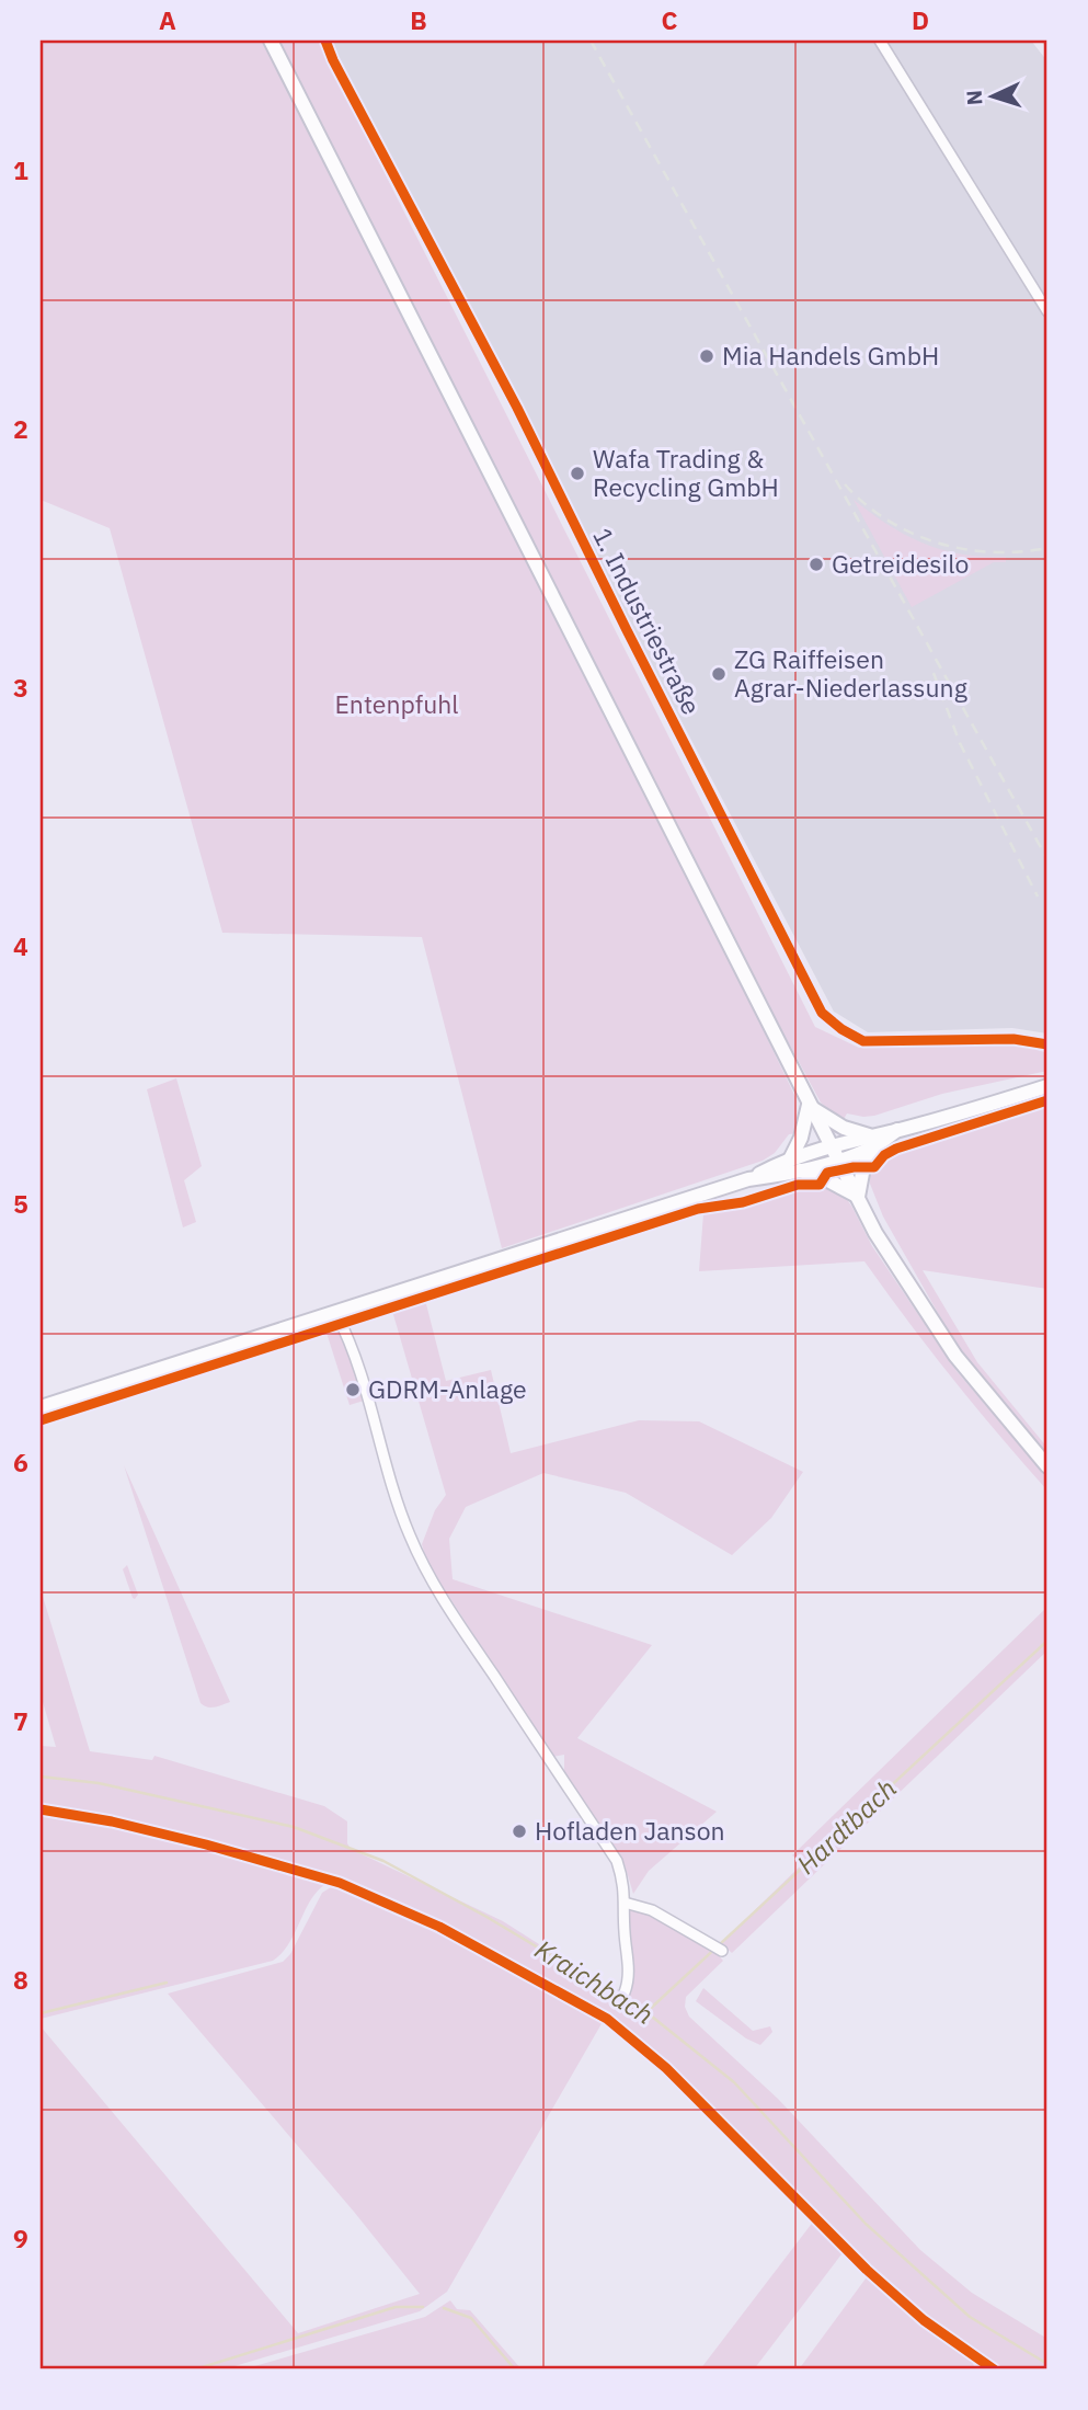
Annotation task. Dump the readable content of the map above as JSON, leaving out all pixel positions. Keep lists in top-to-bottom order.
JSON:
{
  "streets": {
    "street": ["1. Industriestraße"]
  },
  "water": ["Hardtbach", "Kraichbach"],
  "parks": ["Entenpfuhl"],
  "places": [
    "Mia Handels GmbH",
    "Wafa Trading & Recycling GmbH",
    "Getreidesilo",
    "ZG Raiffeisen Agrar-Niederlassung",
    "GDRM-Anlage",
    "Hofladen Janson"
  ],
  "north": "left",
  "grid": {
    "columns": [
      "A",
      "B",
      "C",
      "D"
    ],
    "rows": [
      "1",
      "2",
      "3",
      "4",
      "5",
      "6",
      "7",
      "8",
      "9"
    ]
  }
}
